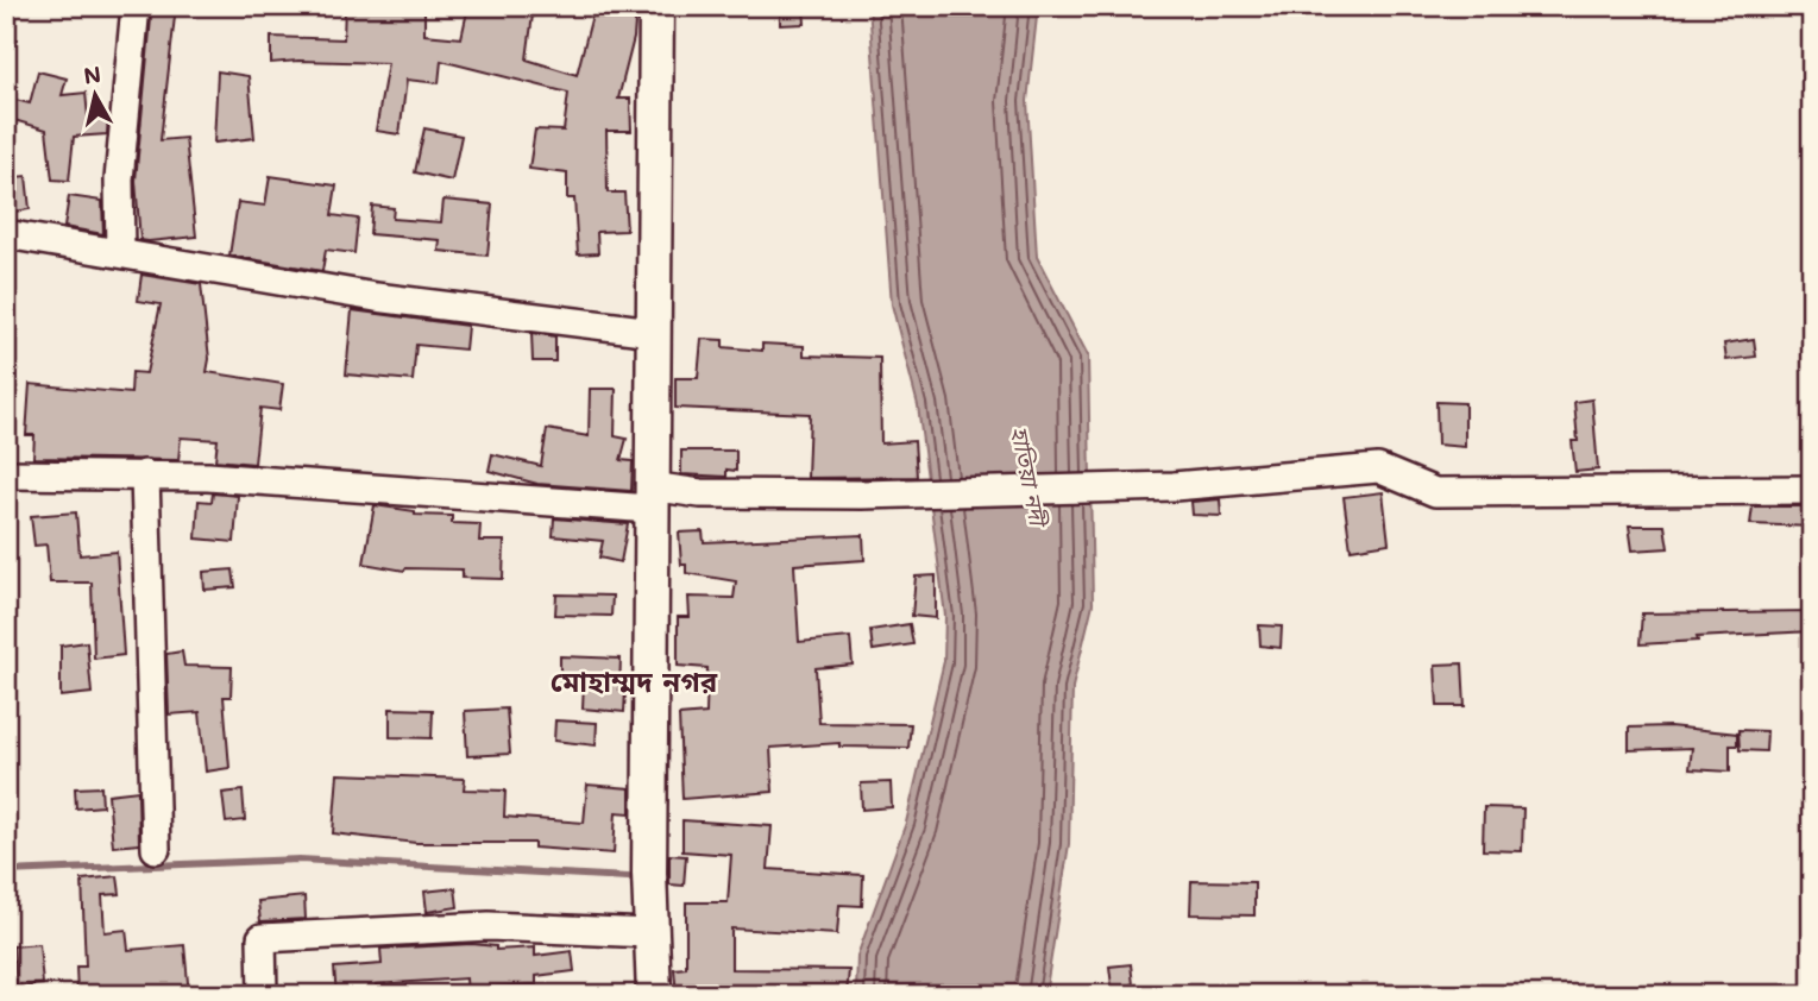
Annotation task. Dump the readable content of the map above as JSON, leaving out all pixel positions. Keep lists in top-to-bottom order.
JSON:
{
  "districts": ["মোহাম্মদ নগর"],
  "water": ["হাতিয়া নদী"],
  "north": "top"
}
